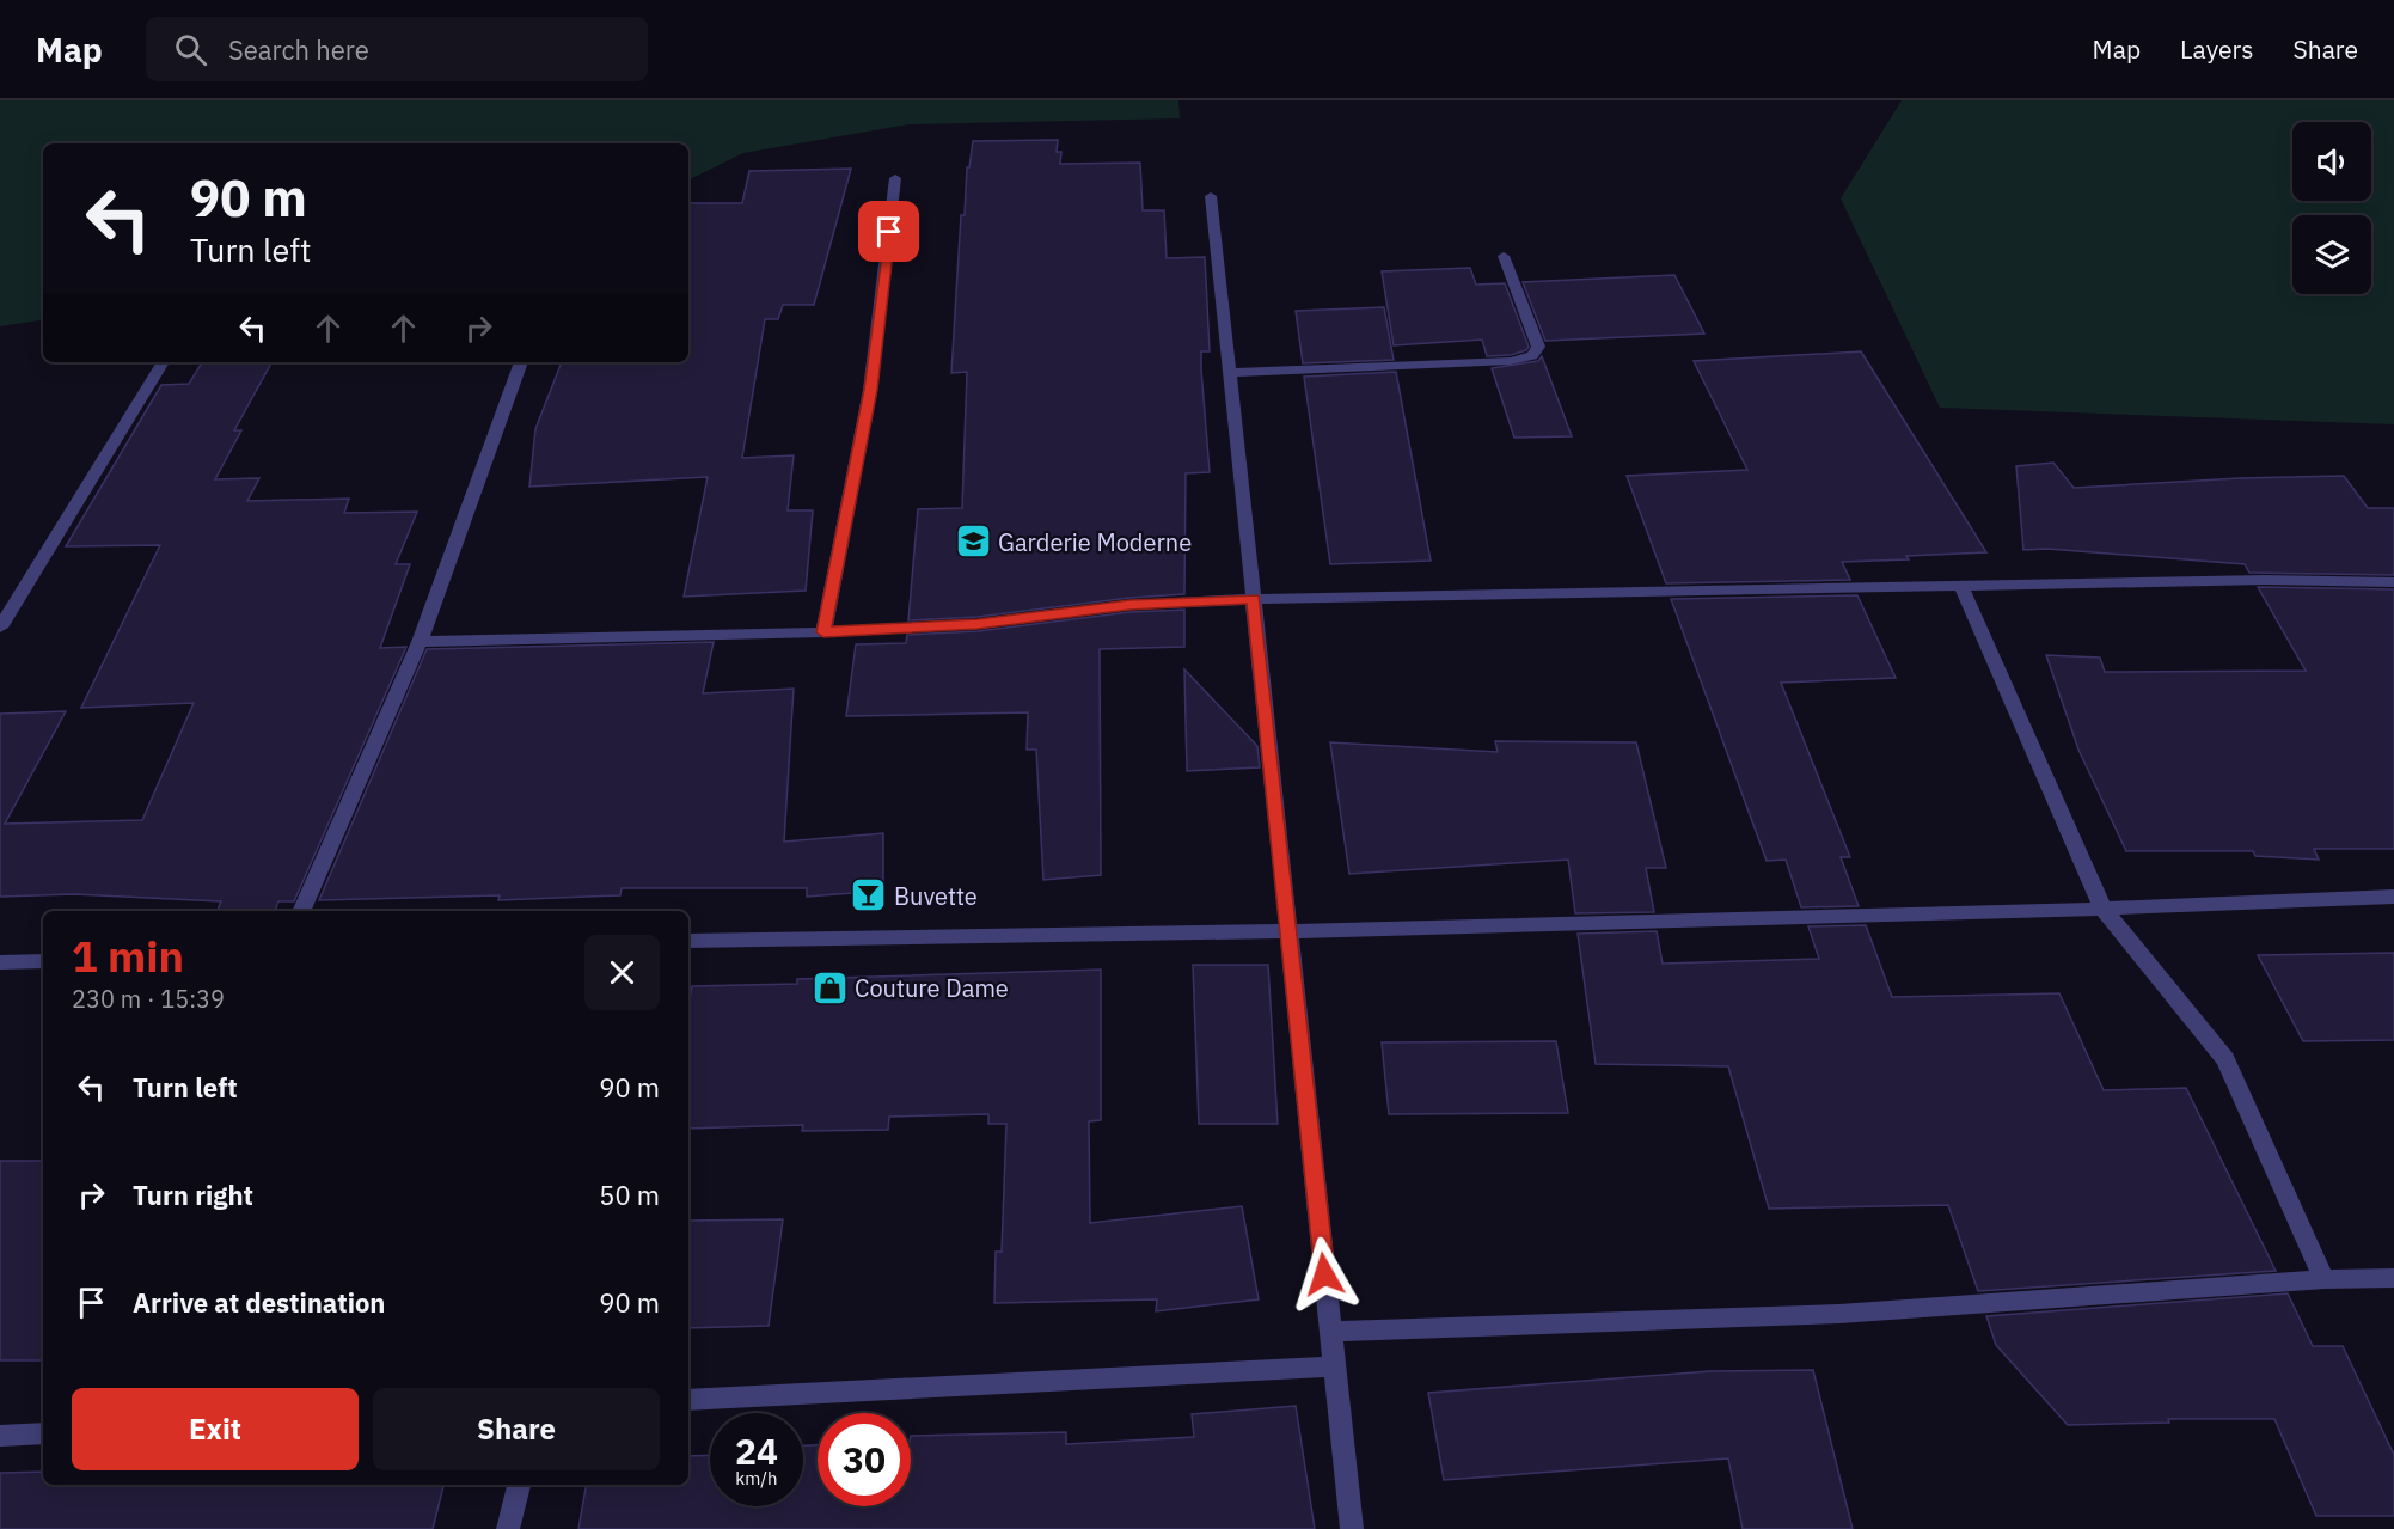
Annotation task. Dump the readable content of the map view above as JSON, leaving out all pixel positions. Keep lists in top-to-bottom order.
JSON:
{
  "places": {
    "school or university": ["Garderie Moderne"],
    "bar": ["Buvette"],
    "shop": ["Couture Dame"]
  },
  "page": {
    "header": "Map",
    "search": "Search here",
    "nav": ["Map", "Layers", "Share"],
    "turn": ["90 m", "Turn left"],
    "heading": ["1 min", "230 m · 15:39"],
    "list": [
      {
        "name": "Turn left",
        "value": "90 m"
      },
      {
        "name": "Turn right",
        "value": "50 m"
      },
      {
        "name": "Arrive at destination",
        "value": "90 m"
      }
    ],
    "buttons": ["Exit", "Share"],
    "speed": "24 km/h",
    "limit": "30"
  }
}
